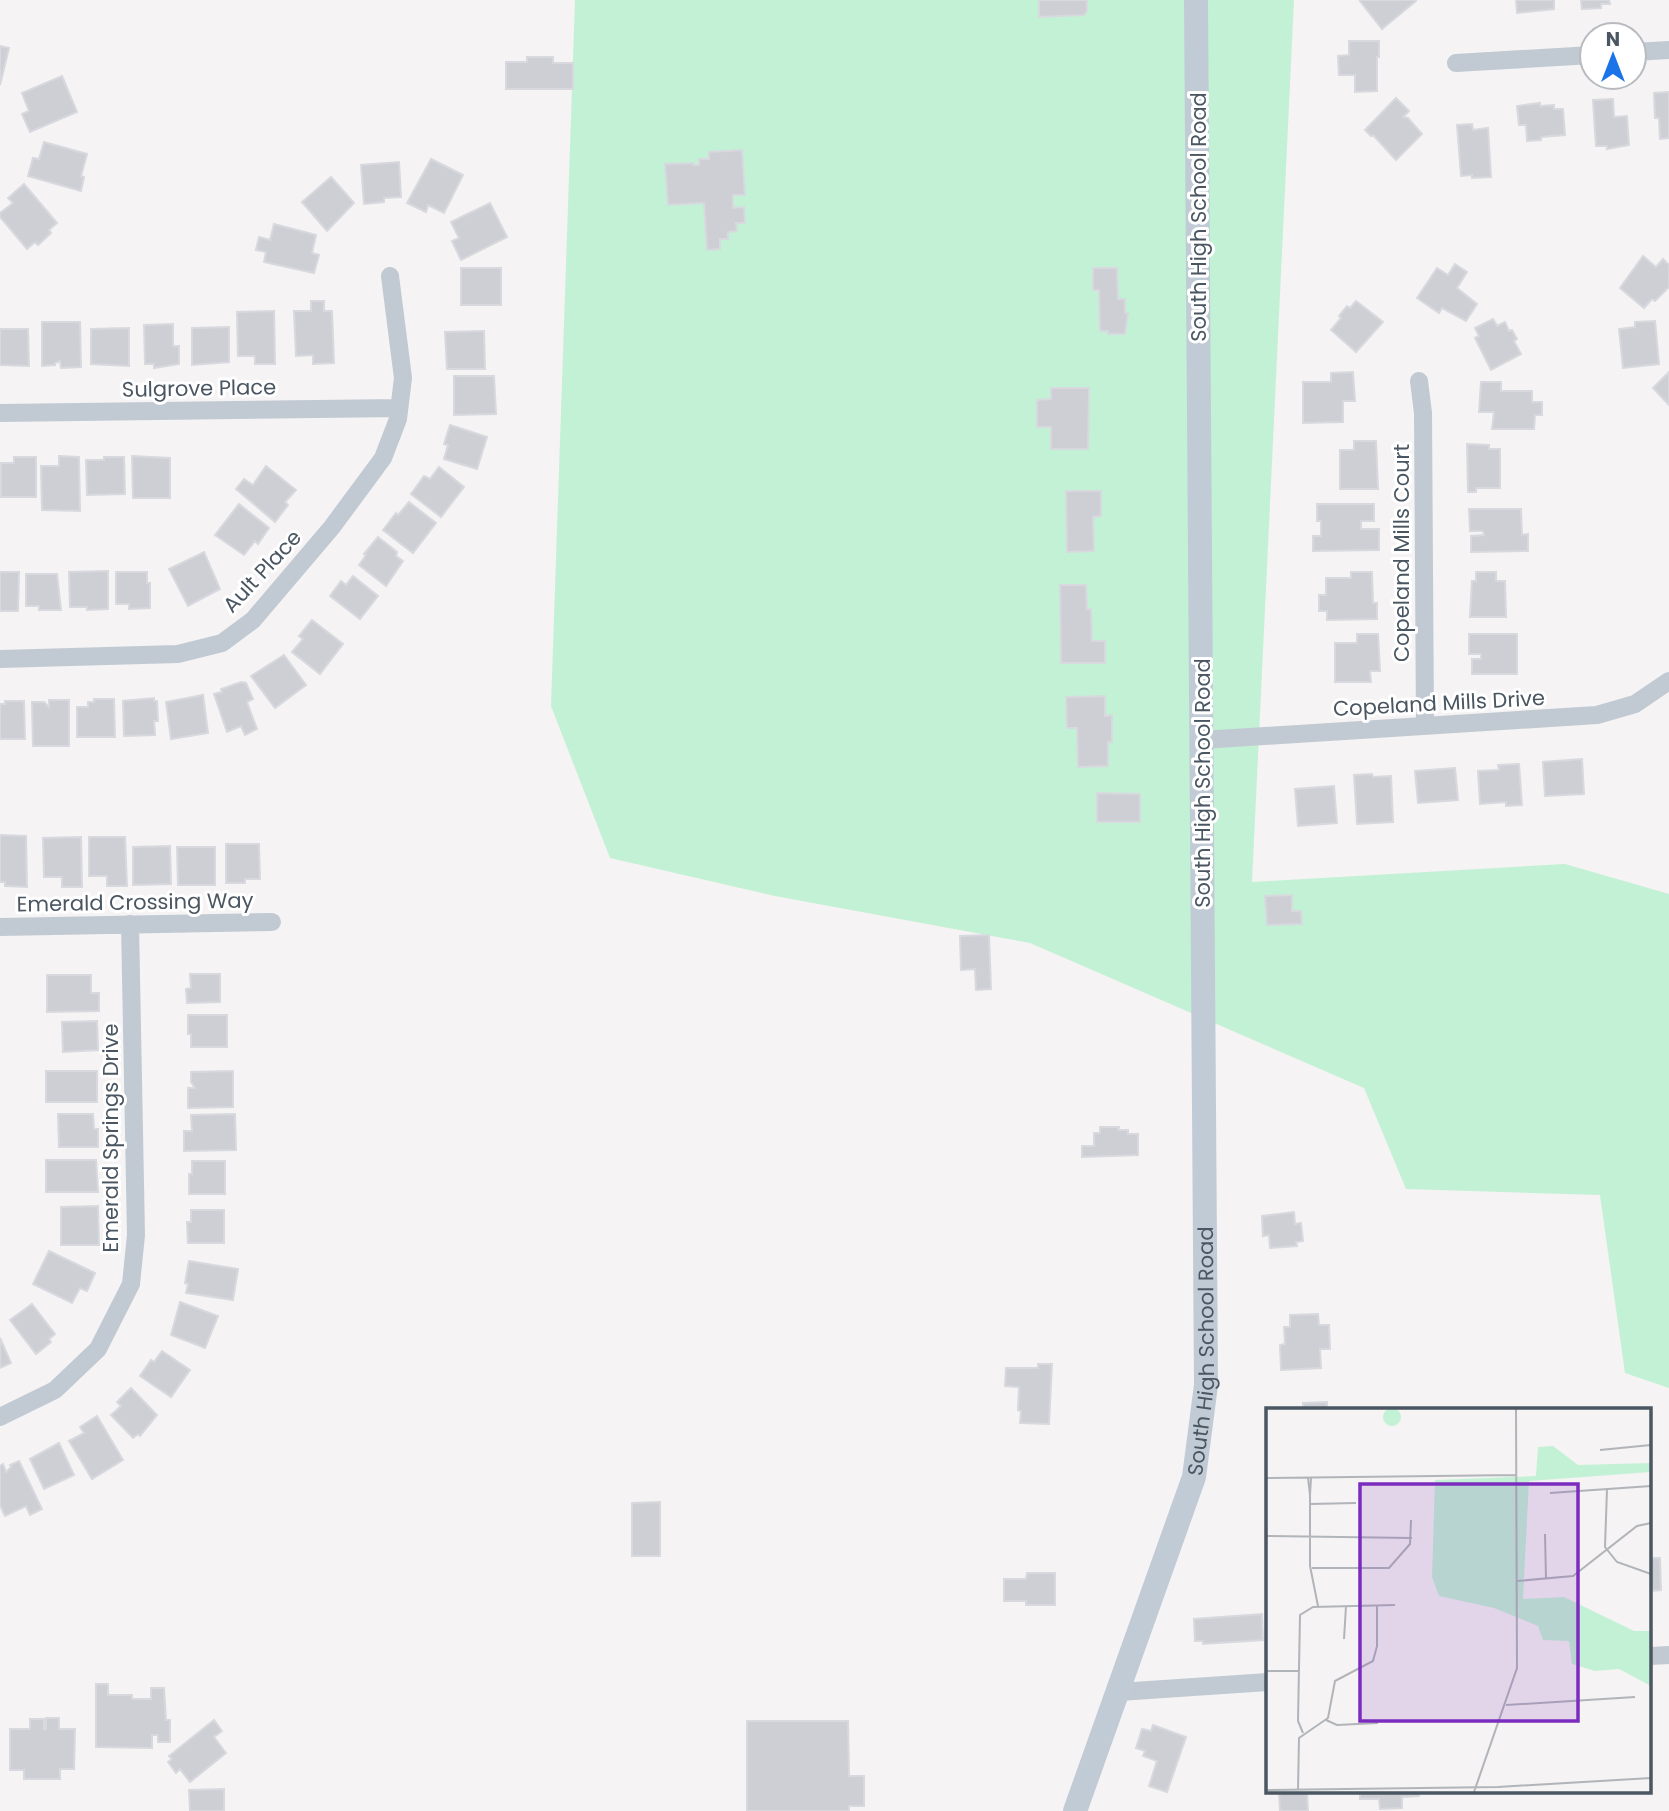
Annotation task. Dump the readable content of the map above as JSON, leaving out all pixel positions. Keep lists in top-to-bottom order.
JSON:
{
  "streets": {
    "main road": ["South High School Road"],
    "street": [
      "Sulgrove Place",
      "Copeland Mills Court",
      "Ault Place",
      "Copeland Mills Drive",
      "Emerald Crossing Way",
      "Emerald Springs Drive"
    ]
  },
  "crossings": [
    ["South High School Road", "Copeland Mills Drive"],
    ["Sulgrove Place", "Ault Place"],
    ["Copeland Mills Court", "Copeland Mills Drive"],
    ["Emerald Crossing Way", "Emerald Springs Drive"]
  ],
  "north": "top"
}
